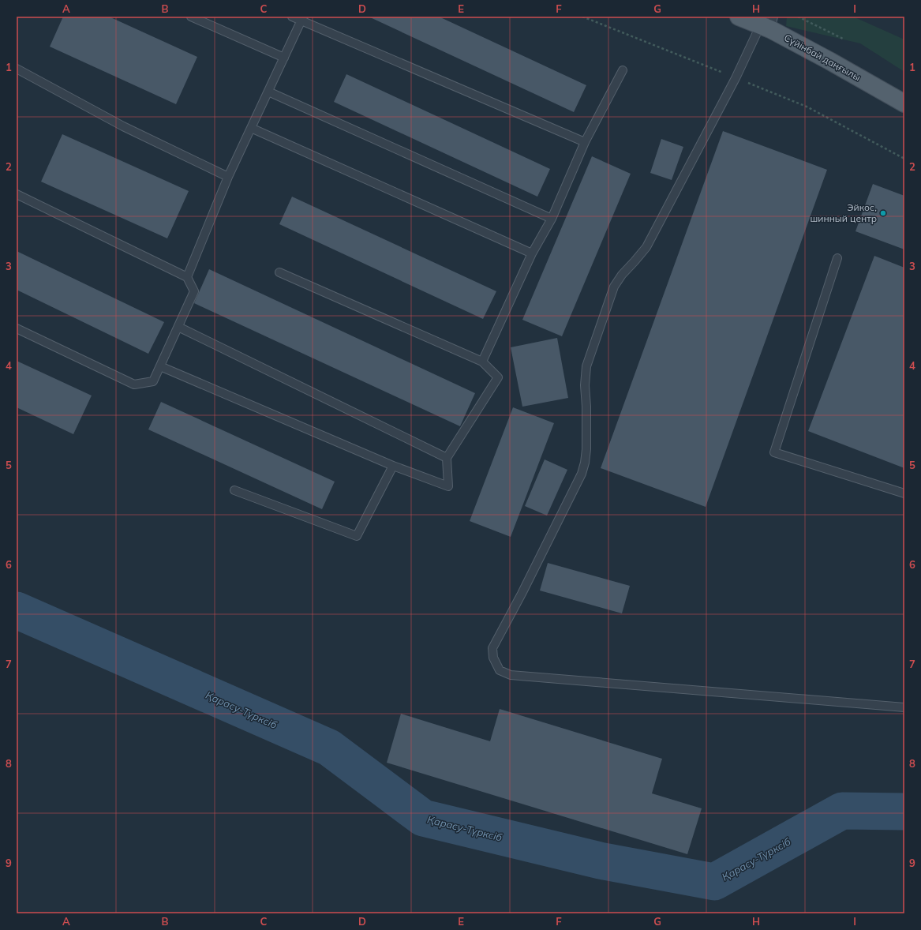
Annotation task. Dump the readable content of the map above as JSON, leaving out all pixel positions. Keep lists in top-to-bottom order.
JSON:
{
  "streets": {
    "main road": ["Сүйінбай даңғылы"]
  },
  "water": ["Қарасу-Түрксіб"],
  "places": ["Эйкос, шинный центр"],
  "grid": {
    "columns": [
      "A",
      "B",
      "C",
      "D",
      "E",
      "F",
      "G",
      "H",
      "I"
    ],
    "rows": [
      "1",
      "2",
      "3",
      "4",
      "5",
      "6",
      "7",
      "8",
      "9"
    ]
  }
}
